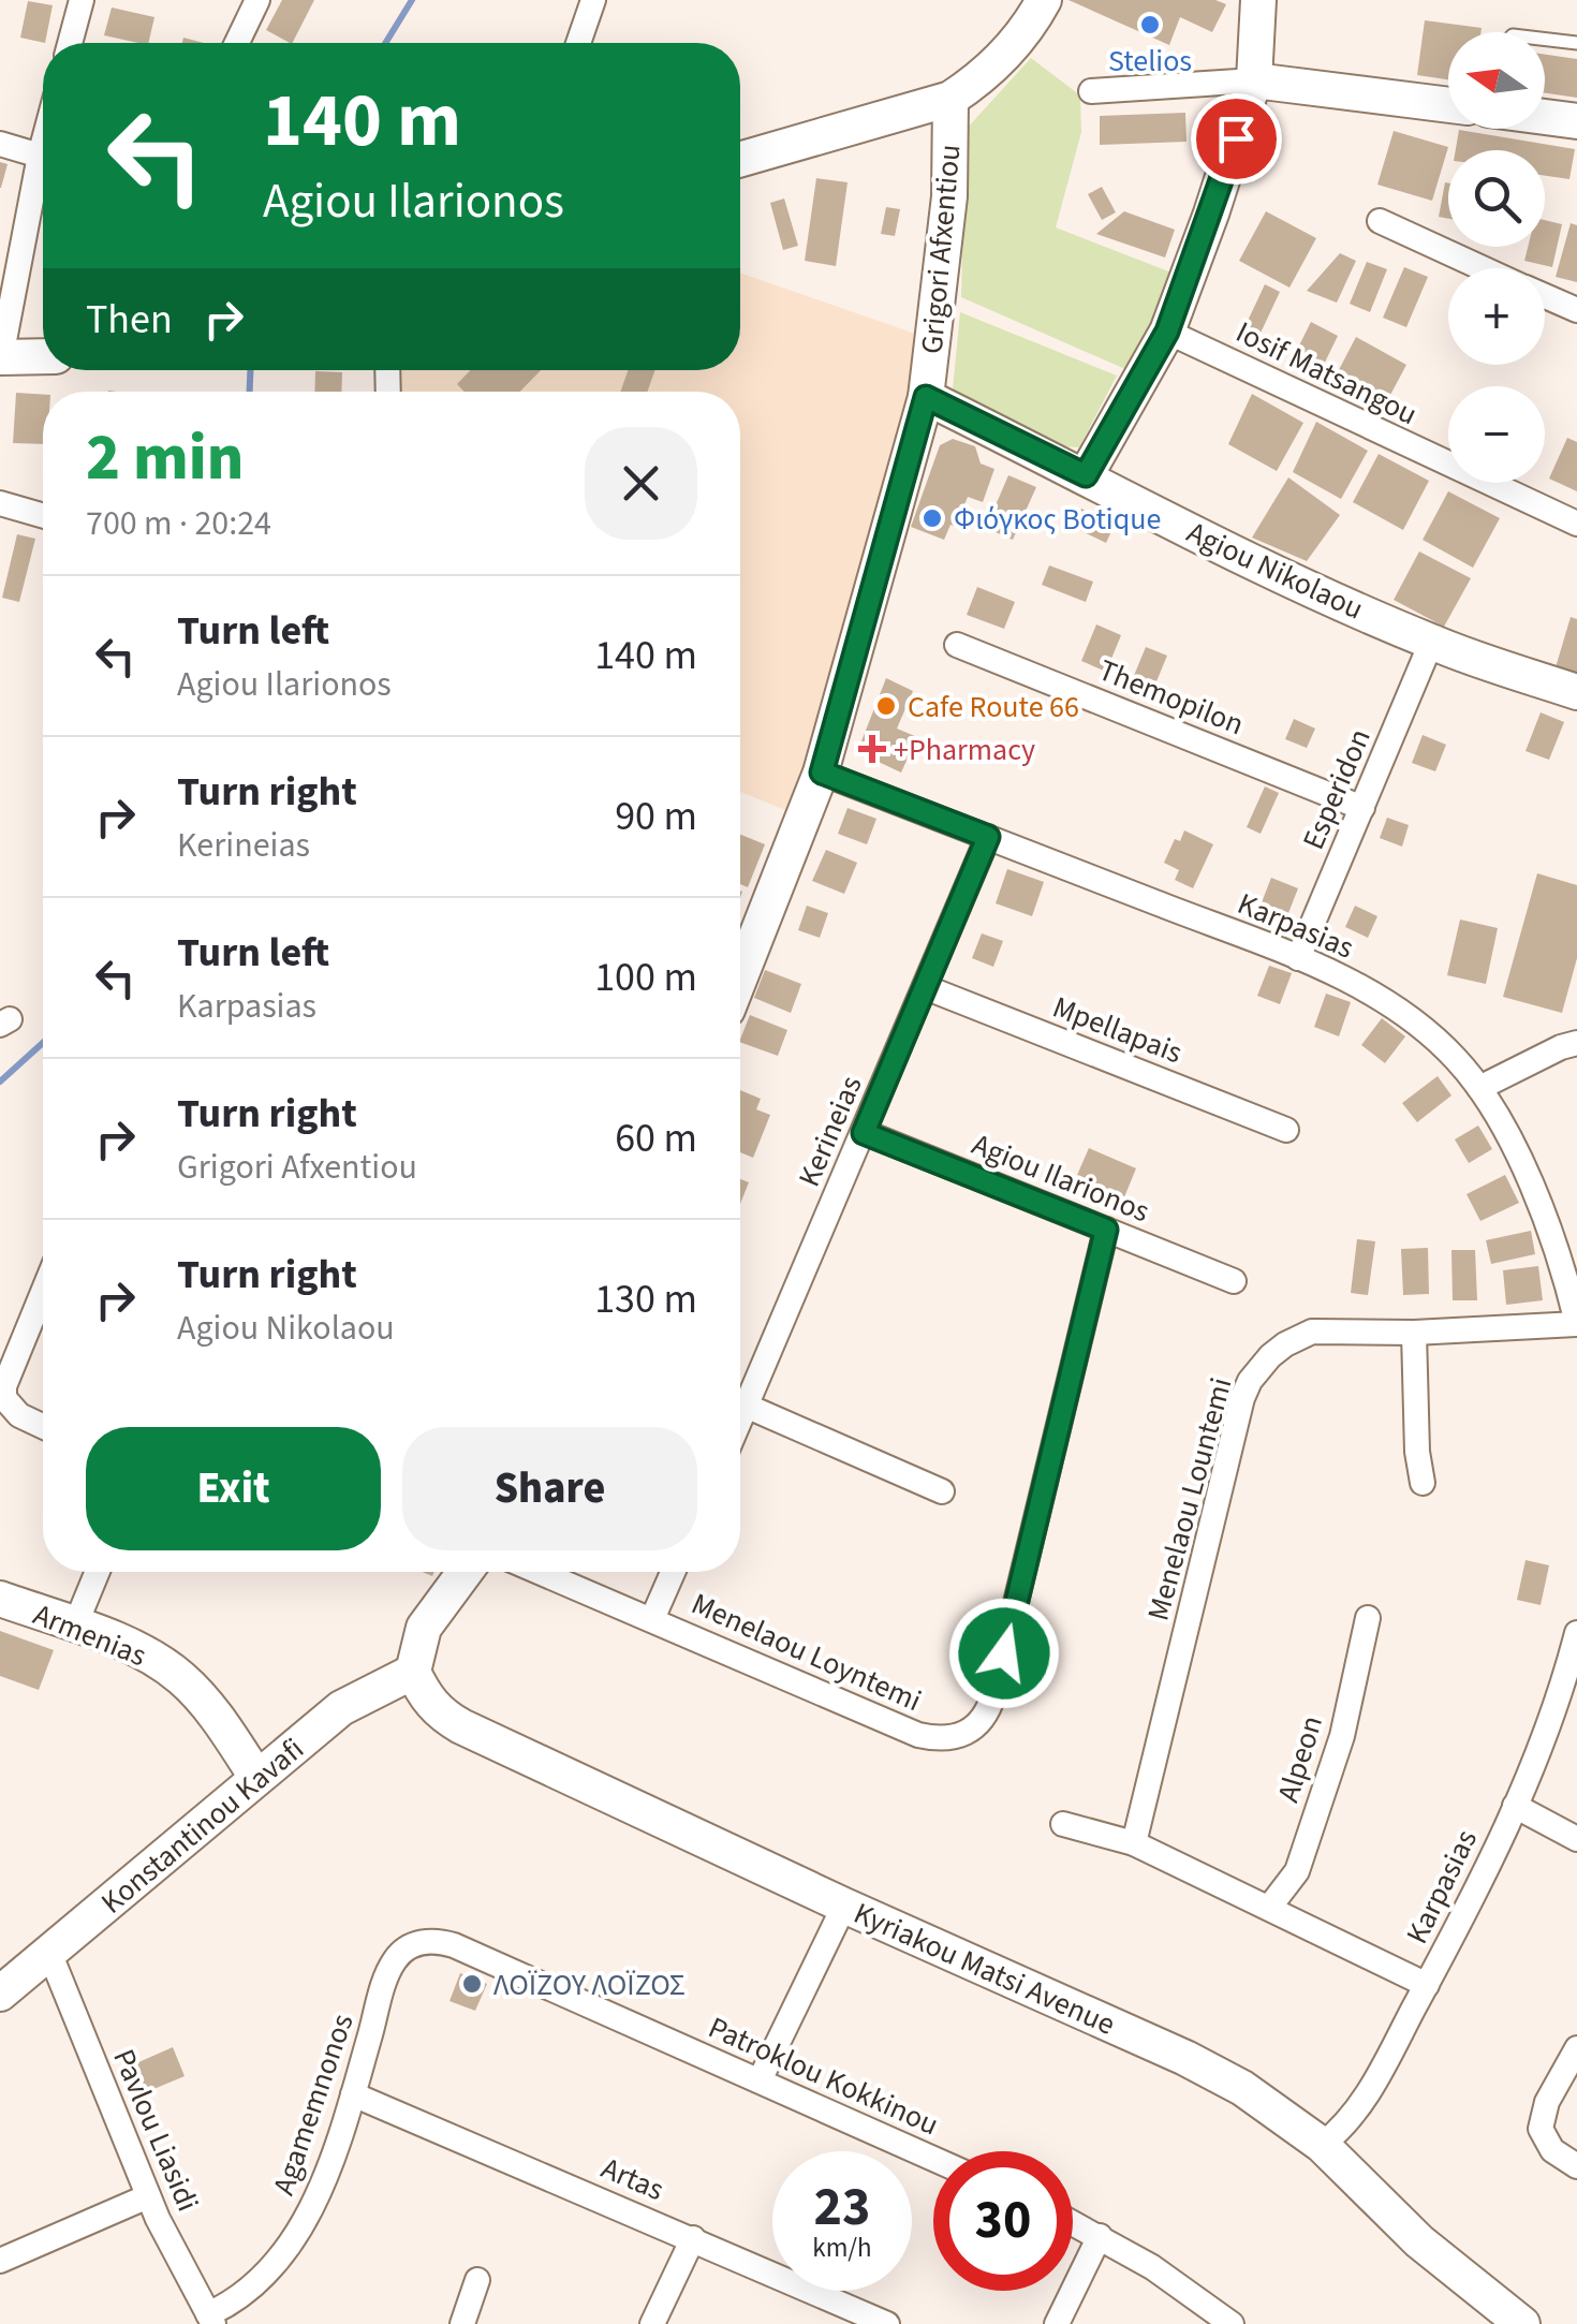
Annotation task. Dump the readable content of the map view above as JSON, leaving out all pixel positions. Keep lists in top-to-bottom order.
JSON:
{
  "streets": {
    "street": [
      "Grigori Afxentiou",
      "Iosif Matsangou",
      "Agiou Nikolaou",
      "Themopilon",
      "Esperidon",
      "Karpasias",
      "Mpellapais",
      "Kerineias",
      "Agiou Ilarionos",
      "Menelaou Lountemi",
      "Armenias",
      "Menelaou Loyntemi",
      "Alpeon",
      "Konstantinou Kavafi",
      "Kyriakou Matsi Avenue",
      "Patroklou Kokkinou",
      "Agamemnonos",
      "Pavlou Liasidi",
      "Artas"
    ]
  },
  "crossings": [
    ["Grigori Afxentiou", "Agiou Nikolaou"],
    ["Grigori Afxentiou", "Karpasias"],
    ["Agiou Nikolaou", "Esperidon"],
    ["Themopilon", "Esperidon"],
    ["Esperidon", "Karpasias"],
    ["Karpasias", "Kerineias"],
    ["Karpasias", "Menelaou Lountemi"],
    ["Karpasias", "Kyriakou Matsi Avenue"],
    ["Mpellapais", "Kerineias"],
    ["Kerineias", "Agiou Ilarionos"],
    ["Agiou Ilarionos", "Menelaou Loyntemi"],
    ["Armenias", "Konstantinou Kavafi"],
    ["Konstantinou Kavafi", "Kyriakou Matsi Avenue"],
    ["Konstantinou Kavafi", "Pavlou Liasidi"],
    ["Patroklou Kokkinou", "Agamemnonos"],
    ["Agamemnonos", "Pavlou Liasidi"],
    ["Agamemnonos", "Artas"]
  ],
  "places": {
    "other": [
      "Stelios",
      "Φιόγκος Botique",
      "Cafe Route 66",
      "ΛΟΪΖΟΥ ΛΟΪΖΟΣ"
    ],
    "health": ["+Pharmacy"]
  },
  "north": "left",
  "page": {
    "map_buttons": ["+", "−"],
    "turn": ["140 m", "Agiou Ilarionos"],
    "then": "Then",
    "heading": ["2 min", "700 m · 20:24"],
    "list": [
      {
        "name": "Turn left",
        "note": "Agiou Ilarionos",
        "value": "140 m"
      },
      {
        "name": "Turn right",
        "note": "Kerineias",
        "value": "90 m"
      },
      {
        "name": "Turn left",
        "note": "Karpasias",
        "value": "100 m"
      },
      {
        "name": "Turn right",
        "note": "Grigori Afxentiou",
        "value": "60 m"
      },
      {
        "name": "Turn right",
        "note": "Agiou Nikolaou",
        "value": "130 m"
      }
    ],
    "buttons": ["Exit", "Share"],
    "speed": "23 km/h",
    "limit": "30"
  }
}
